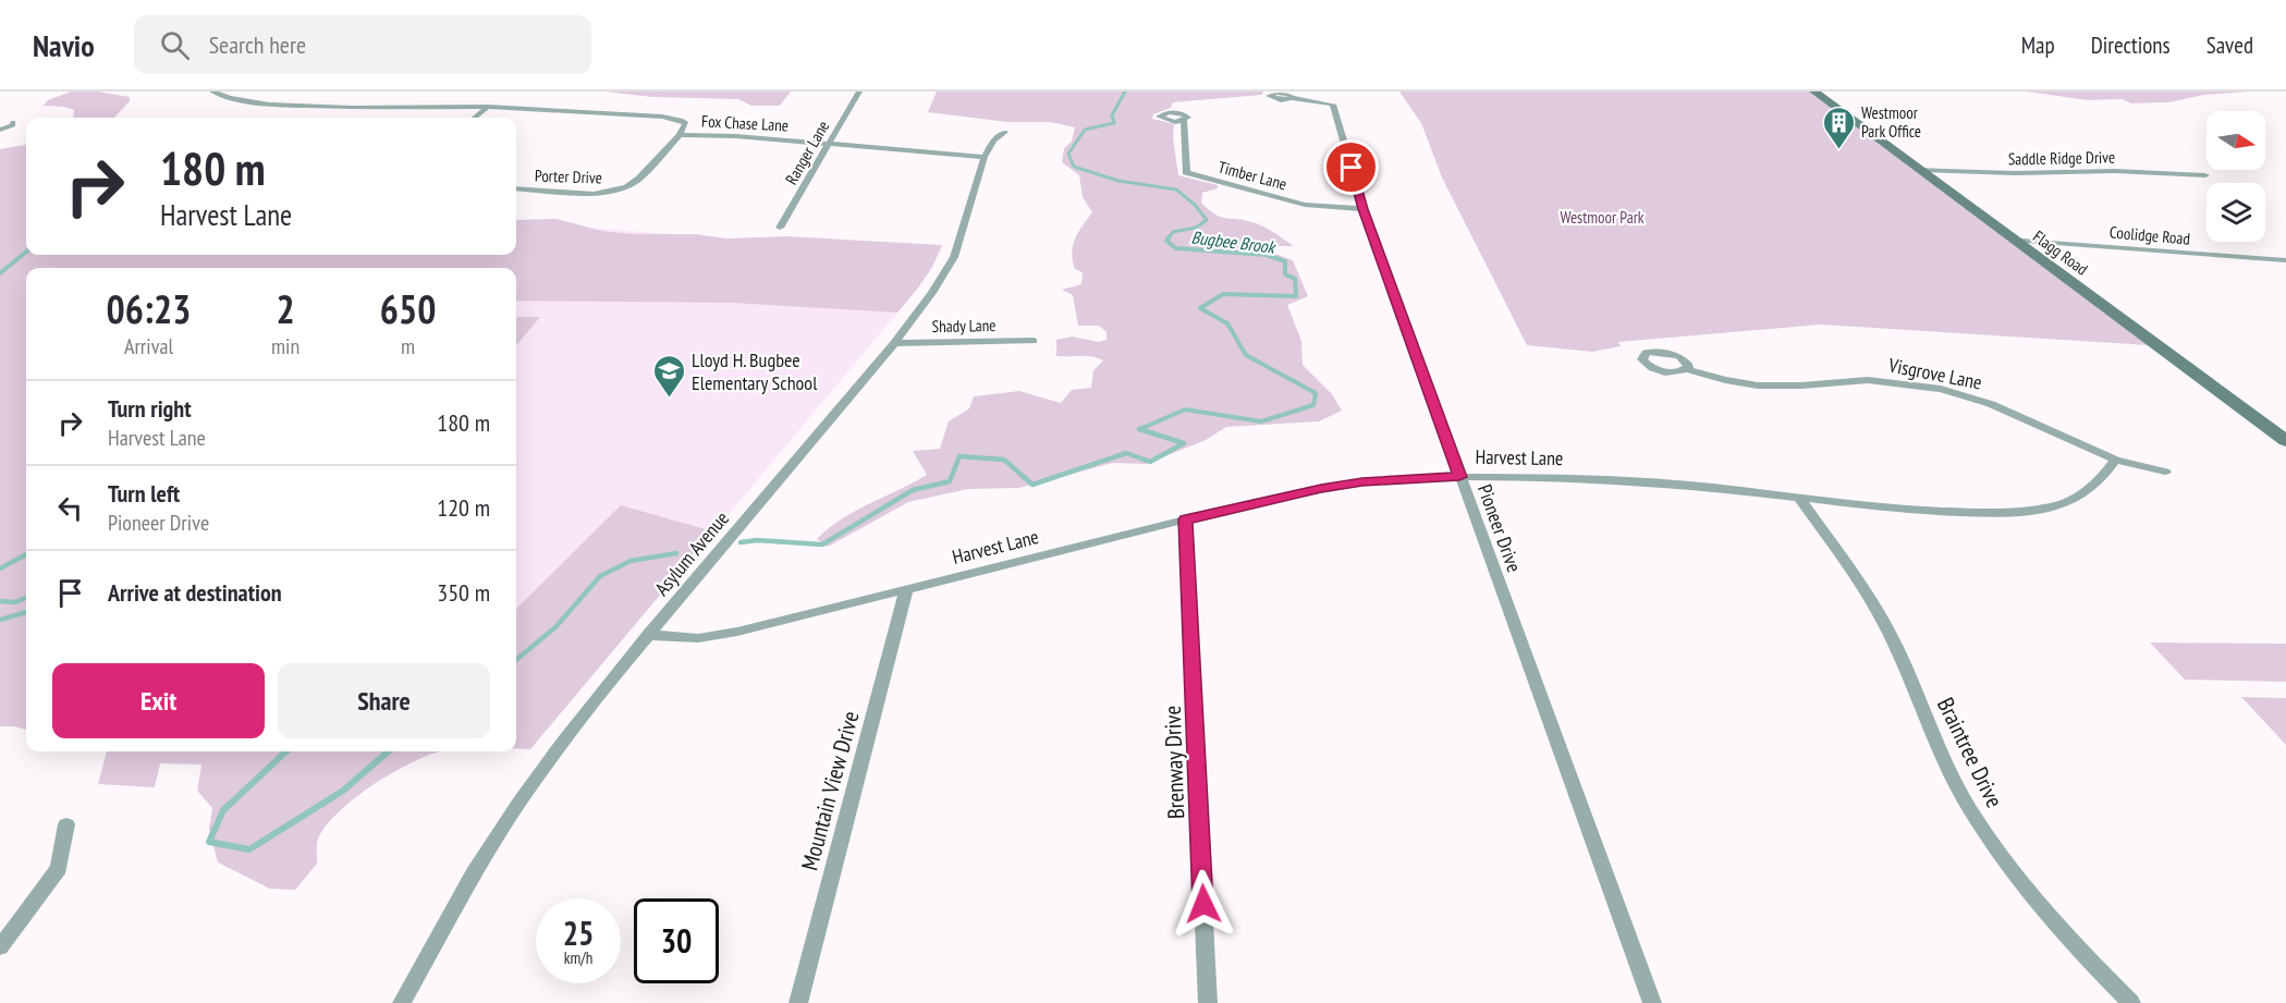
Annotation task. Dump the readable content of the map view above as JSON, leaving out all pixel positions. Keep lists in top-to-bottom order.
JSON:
{
  "streets": {
    "street": [
      "Fox Chase Lane",
      "Ranger Lane",
      "Saddle Ridge Drive",
      "Timber Lane",
      "Porter Drive",
      "Coolidge Road",
      "Flagg Road",
      "Shady Lane",
      "Visgrove Lane",
      "Harvest Lane",
      "Pioneer Drive",
      "Asylum Avenue",
      "Braintree Drive",
      "Brenway Drive",
      "Mountain View Drive"
    ]
  },
  "crossings": [
    ["Fox Chase Lane", "Ranger Lane"],
    ["Fox Chase Lane", "Porter Drive"],
    ["Fox Chase Lane", "Asylum Avenue"],
    ["Saddle Ridge Drive", "Flagg Road"],
    ["Timber Lane", "Pioneer Drive"],
    ["Coolidge Road", "Flagg Road"],
    ["Shady Lane", "Asylum Avenue"],
    ["Visgrove Lane", "Harvest Lane"],
    ["Harvest Lane", "Pioneer Drive"],
    ["Harvest Lane", "Asylum Avenue"],
    ["Harvest Lane", "Braintree Drive"],
    ["Harvest Lane", "Brenway Drive"],
    ["Harvest Lane", "Mountain View Drive"]
  ],
  "water": ["Bugbee Brook"],
  "parks": ["Westmoor Park"],
  "places": {
    "building": ["Westmoor Park Office"],
    "school or university": ["Lloyd H. Bugbee Elementary School"]
  },
  "north": "right",
  "page": {
    "header": "Navio",
    "search": "Search here",
    "nav": ["Map", "Directions", "Saved"],
    "turn": ["180 m", "Harvest Lane"],
    "eta": [
      "06:23",
      "Arrival",
      "2",
      "min",
      "650",
      "m"
    ],
    "list": [
      {
        "name": "Turn right",
        "note": "Harvest Lane",
        "value": "180 m"
      },
      {
        "name": "Turn left",
        "note": "Pioneer Drive",
        "value": "120 m"
      },
      {
        "name": "Arrive at destination",
        "value": "350 m"
      }
    ],
    "buttons": ["Exit", "Share"],
    "speed": "25 km/h",
    "limit": "30"
  }
}
